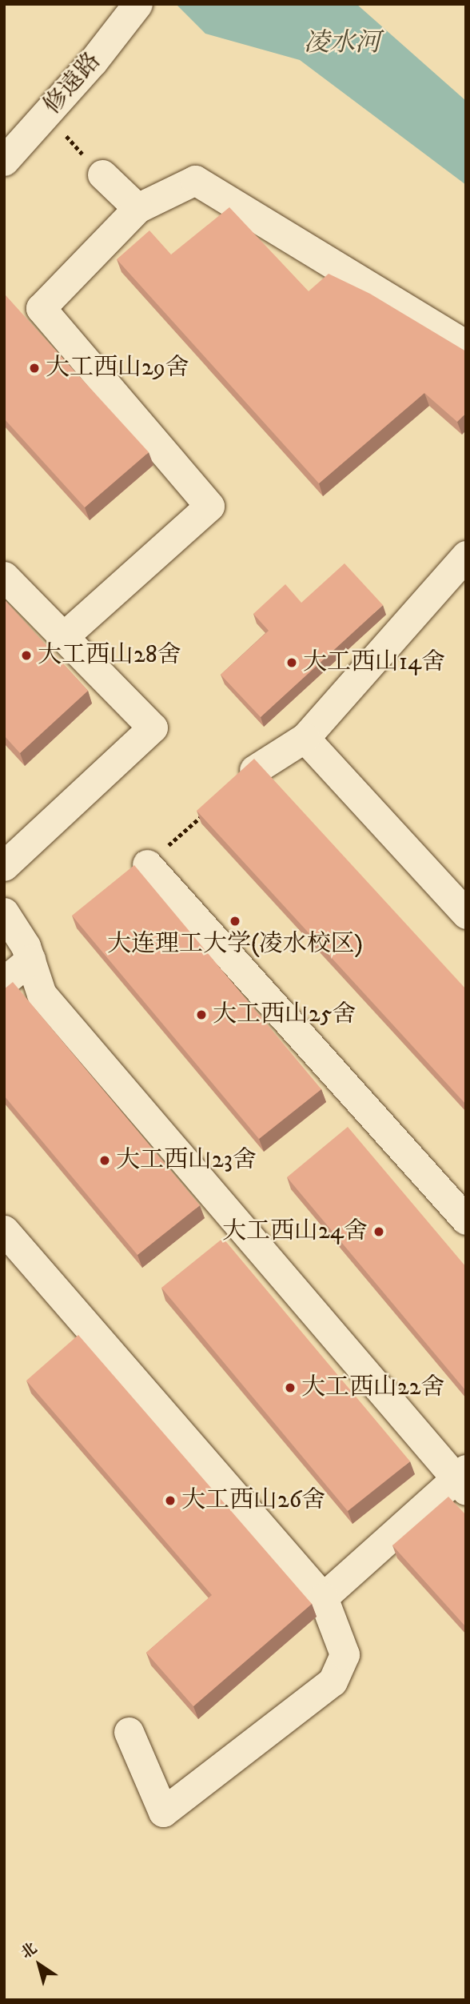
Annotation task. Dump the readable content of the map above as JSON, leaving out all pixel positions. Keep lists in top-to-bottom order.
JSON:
{
  "streets": {
    "street": ["修遠路"]
  },
  "water": ["凌水河"],
  "places": [
    "大工西山29舍",
    "大工西山28舍",
    "大工西山14舍",
    "大连理工大学(凌水校区)",
    "大工西山25舍",
    "大工西山23舍",
    "大工西山24舍",
    "大工西山22舍",
    "大工西山26舍"
  ],
  "north": "top left"
}
